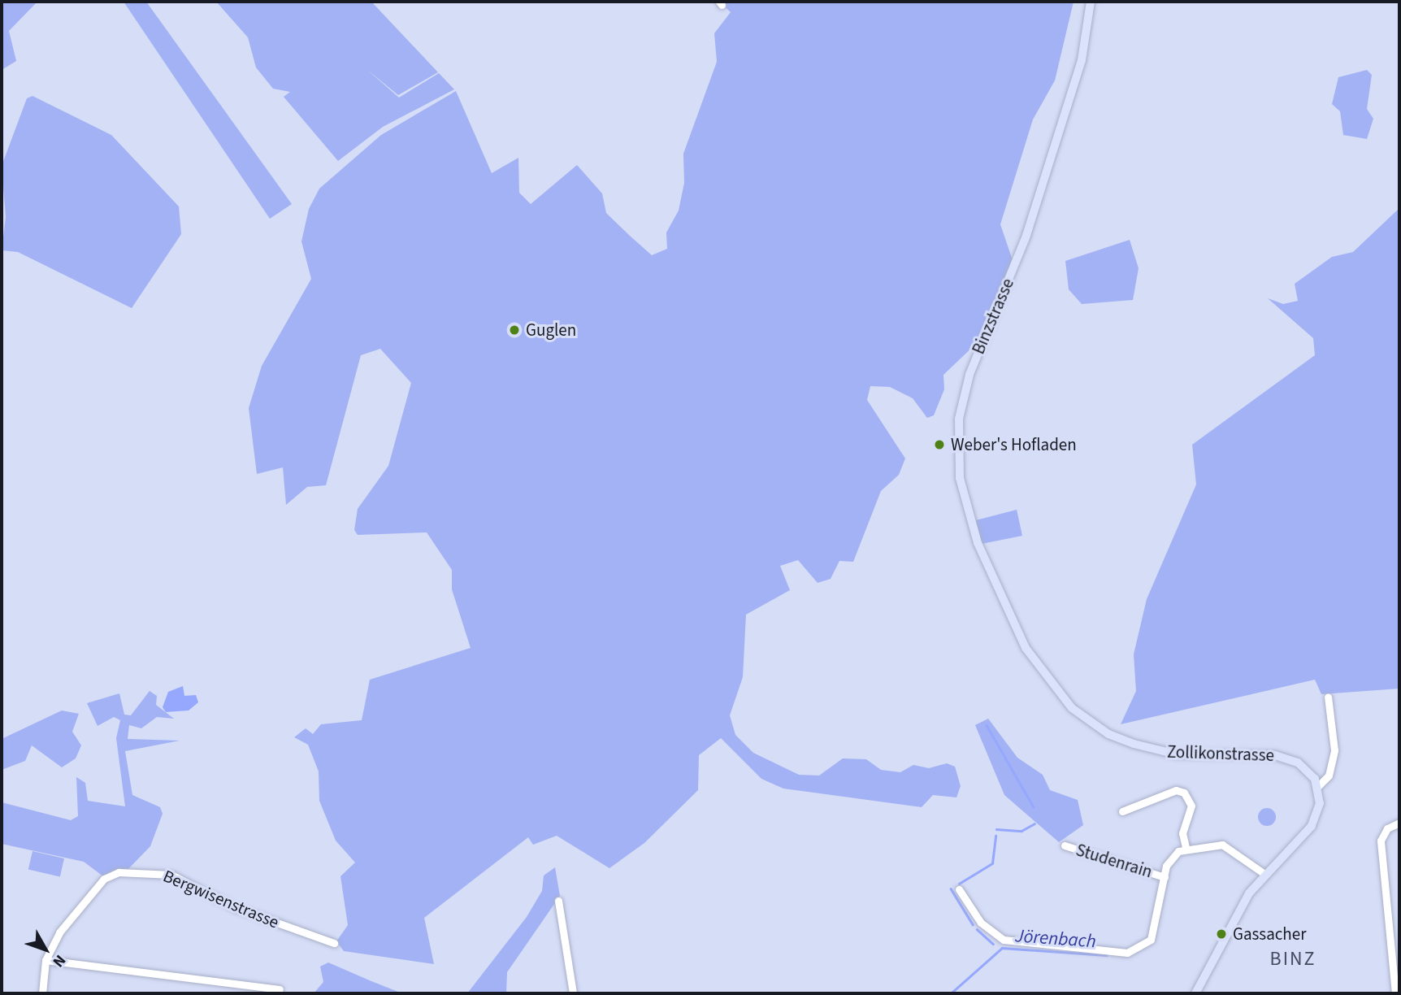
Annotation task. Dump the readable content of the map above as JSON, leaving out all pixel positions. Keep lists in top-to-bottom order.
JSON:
{
  "streets": {
    "main road": ["Binzstrasse", "Zollikonstrasse"],
    "street": ["Studenrain", "Bergwisenstrasse"]
  },
  "crossings": [
    ["Binzstrasse", "Zollikonstrasse"]
  ],
  "districts": ["BINZ"],
  "water": ["Jörenbach"],
  "places": ["Guglen", "Weber's Hofladen", "Gassacher"],
  "north": "bottom right"
}
